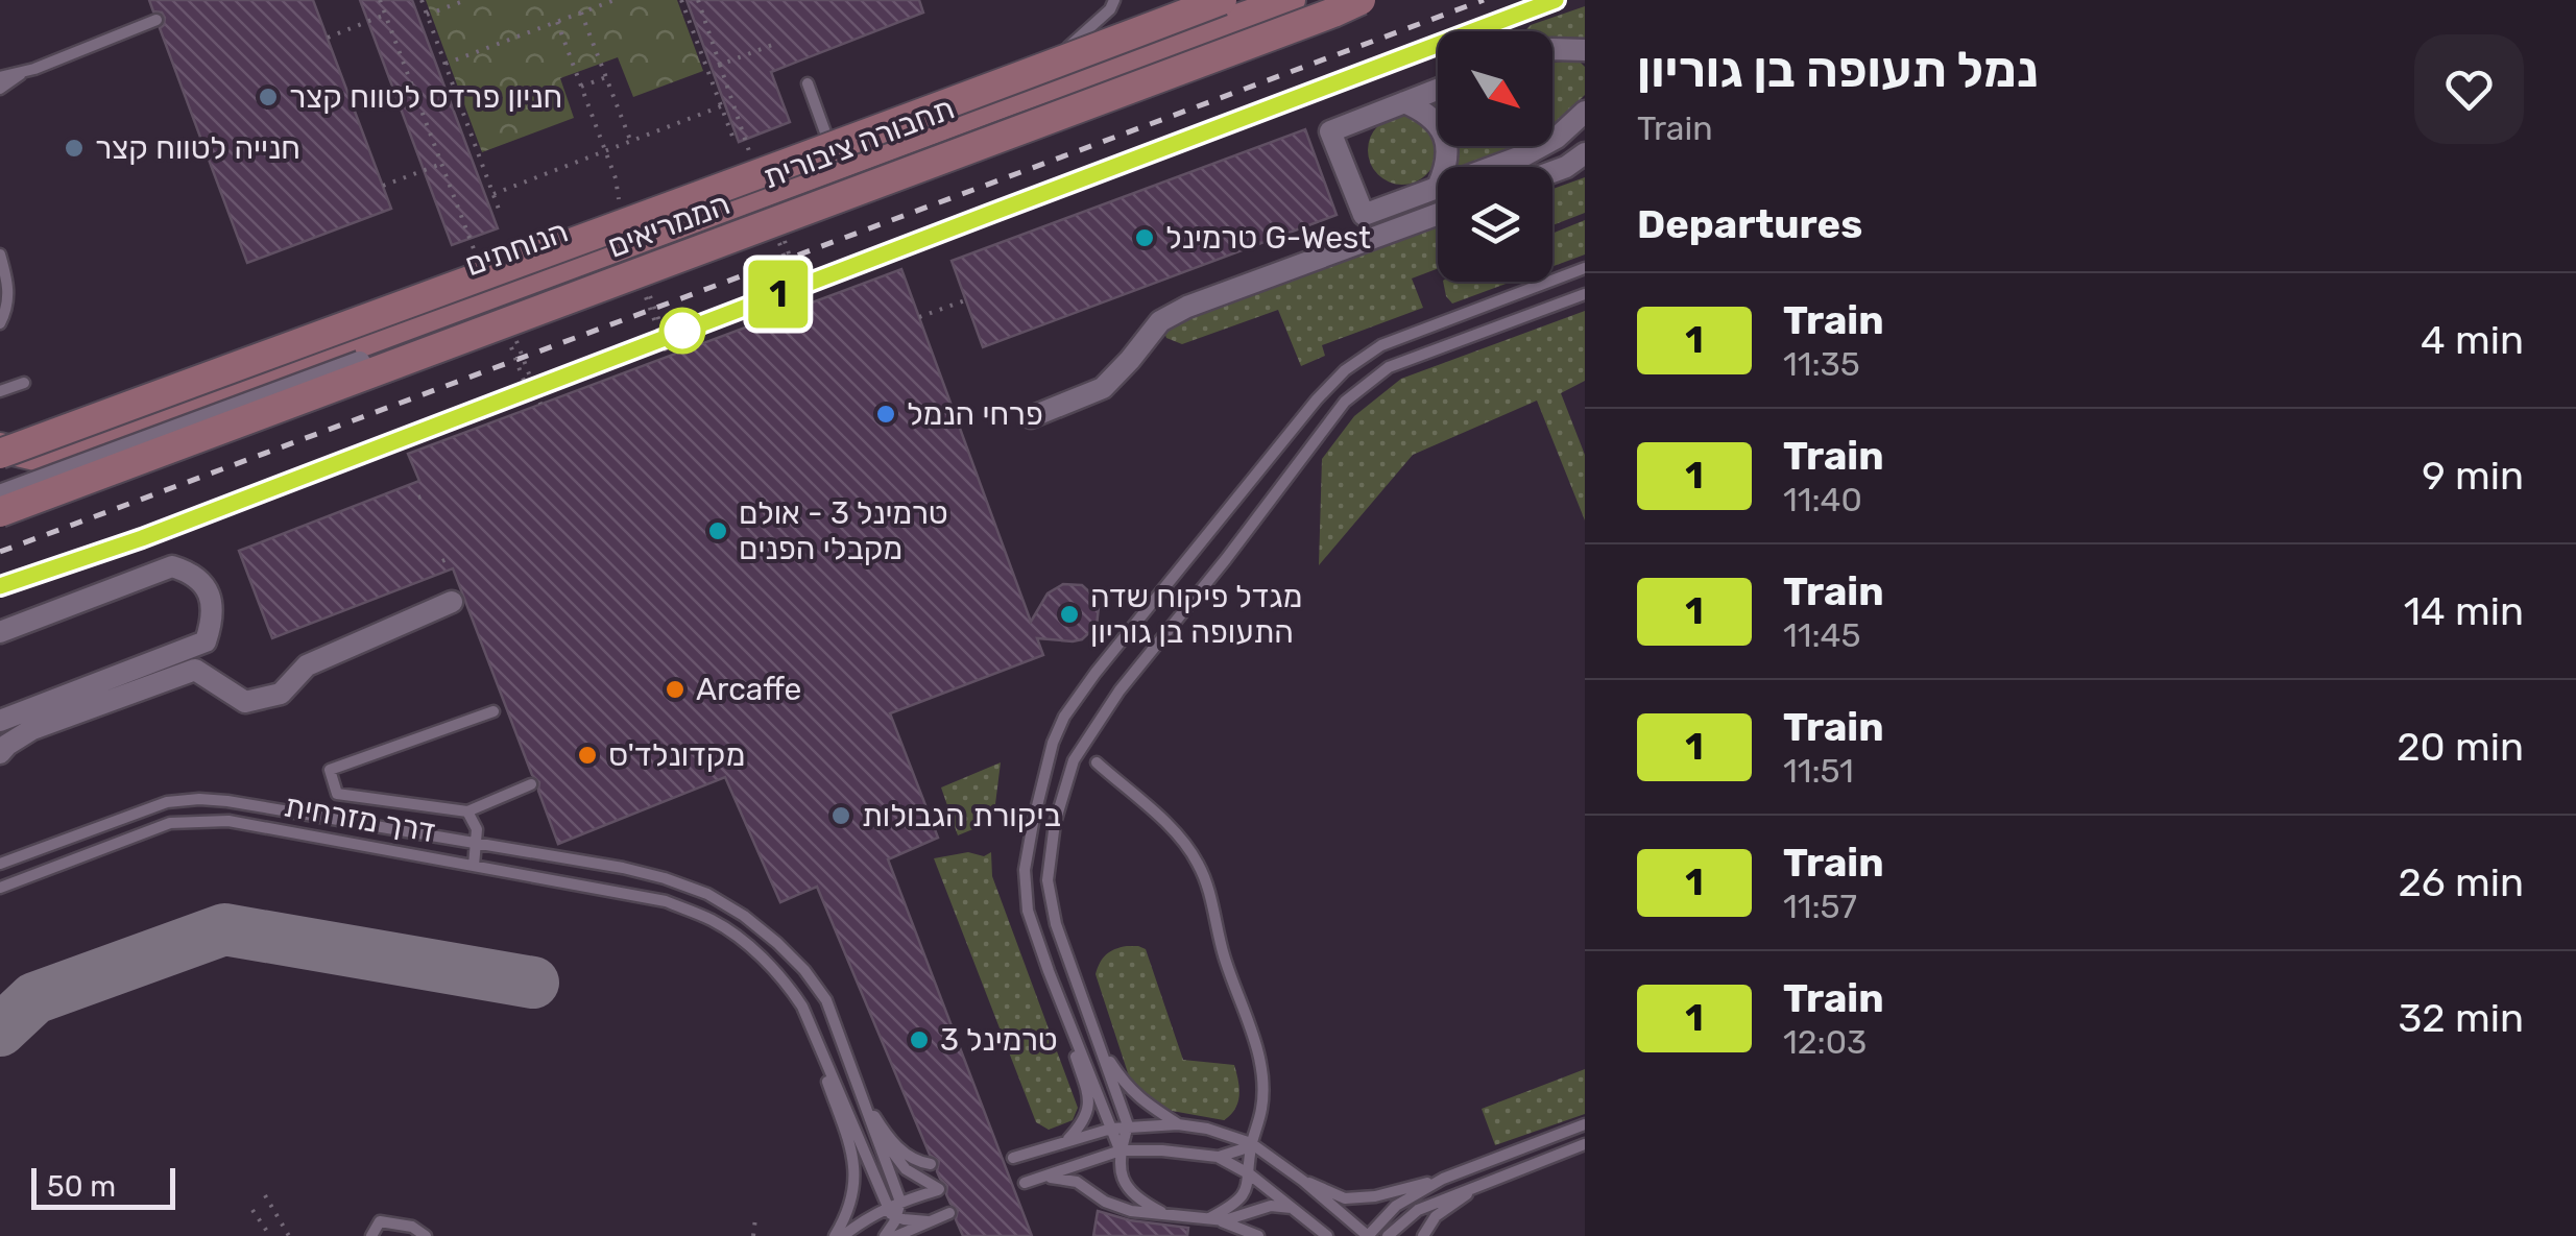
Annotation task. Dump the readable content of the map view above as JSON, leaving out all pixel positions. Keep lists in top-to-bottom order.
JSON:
{
  "streets": {
    "street": ["תחבורה ציבורית", "הממריאים", "הנוחתים"],
    "lane": ["דרך מזרחית"]
  },
  "places": [
    "חניון פרדס לטווח קצר",
    "חנייה לטווח קצר",
    "טרמינל G-West",
    "פרחי הנמל",
    "טרמינל 3 - אולם מקבלי הפנים",
    "מגדל פיקוח שדה התעופה בן גוריון",
    "Arcaffe",
    "מקדונלד'ס",
    "ביקורת הגבולות",
    "טרמינל 3"
  ],
  "scale_bar": "50 m",
  "north": "bottom right",
  "page": {
    "on_map": "1",
    "heading": [
      ["נמל תעופה בן גוריון", "Train"],
      "Departures"
    ],
    "list": [
      {
        "mark": "1",
        "name": "Train",
        "note": "11:35",
        "value": "4 min"
      },
      {
        "mark": "1",
        "name": "Train",
        "note": "11:40",
        "value": "9 min"
      },
      {
        "mark": "1",
        "name": "Train",
        "note": "11:45",
        "value": "14 min"
      },
      {
        "mark": "1",
        "name": "Train",
        "note": "11:51",
        "value": "20 min"
      },
      {
        "mark": "1",
        "name": "Train",
        "note": "11:57",
        "value": "26 min"
      },
      {
        "mark": "1",
        "name": "Train",
        "note": "12:03",
        "value": "32 min"
      }
    ],
    "scale": "50 m"
  }
}
